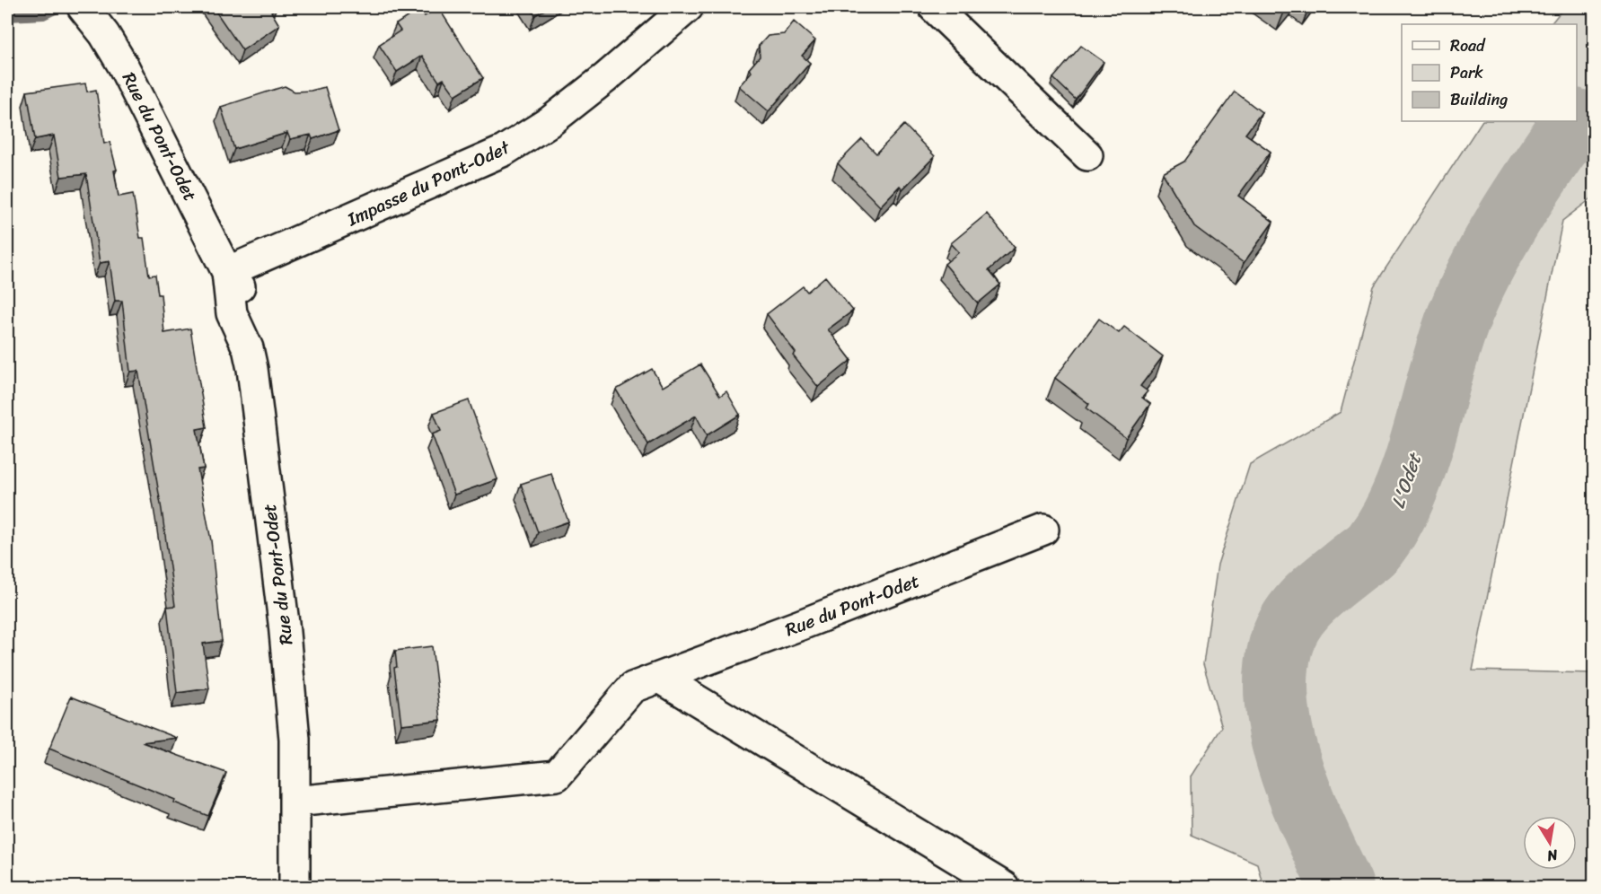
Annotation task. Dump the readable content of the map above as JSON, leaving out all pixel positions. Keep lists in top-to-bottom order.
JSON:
{
  "streets": {
    "street": ["Rue du Pont-Odet", "Impasse du Pont-Odet"]
  },
  "crossings": [
    ["Rue du Pont-Odet", "Impasse du Pont-Odet"]
  ],
  "water": ["L'Odet"],
  "legend": ["Road", "Park", "Building"],
  "north": "bottom"
}
